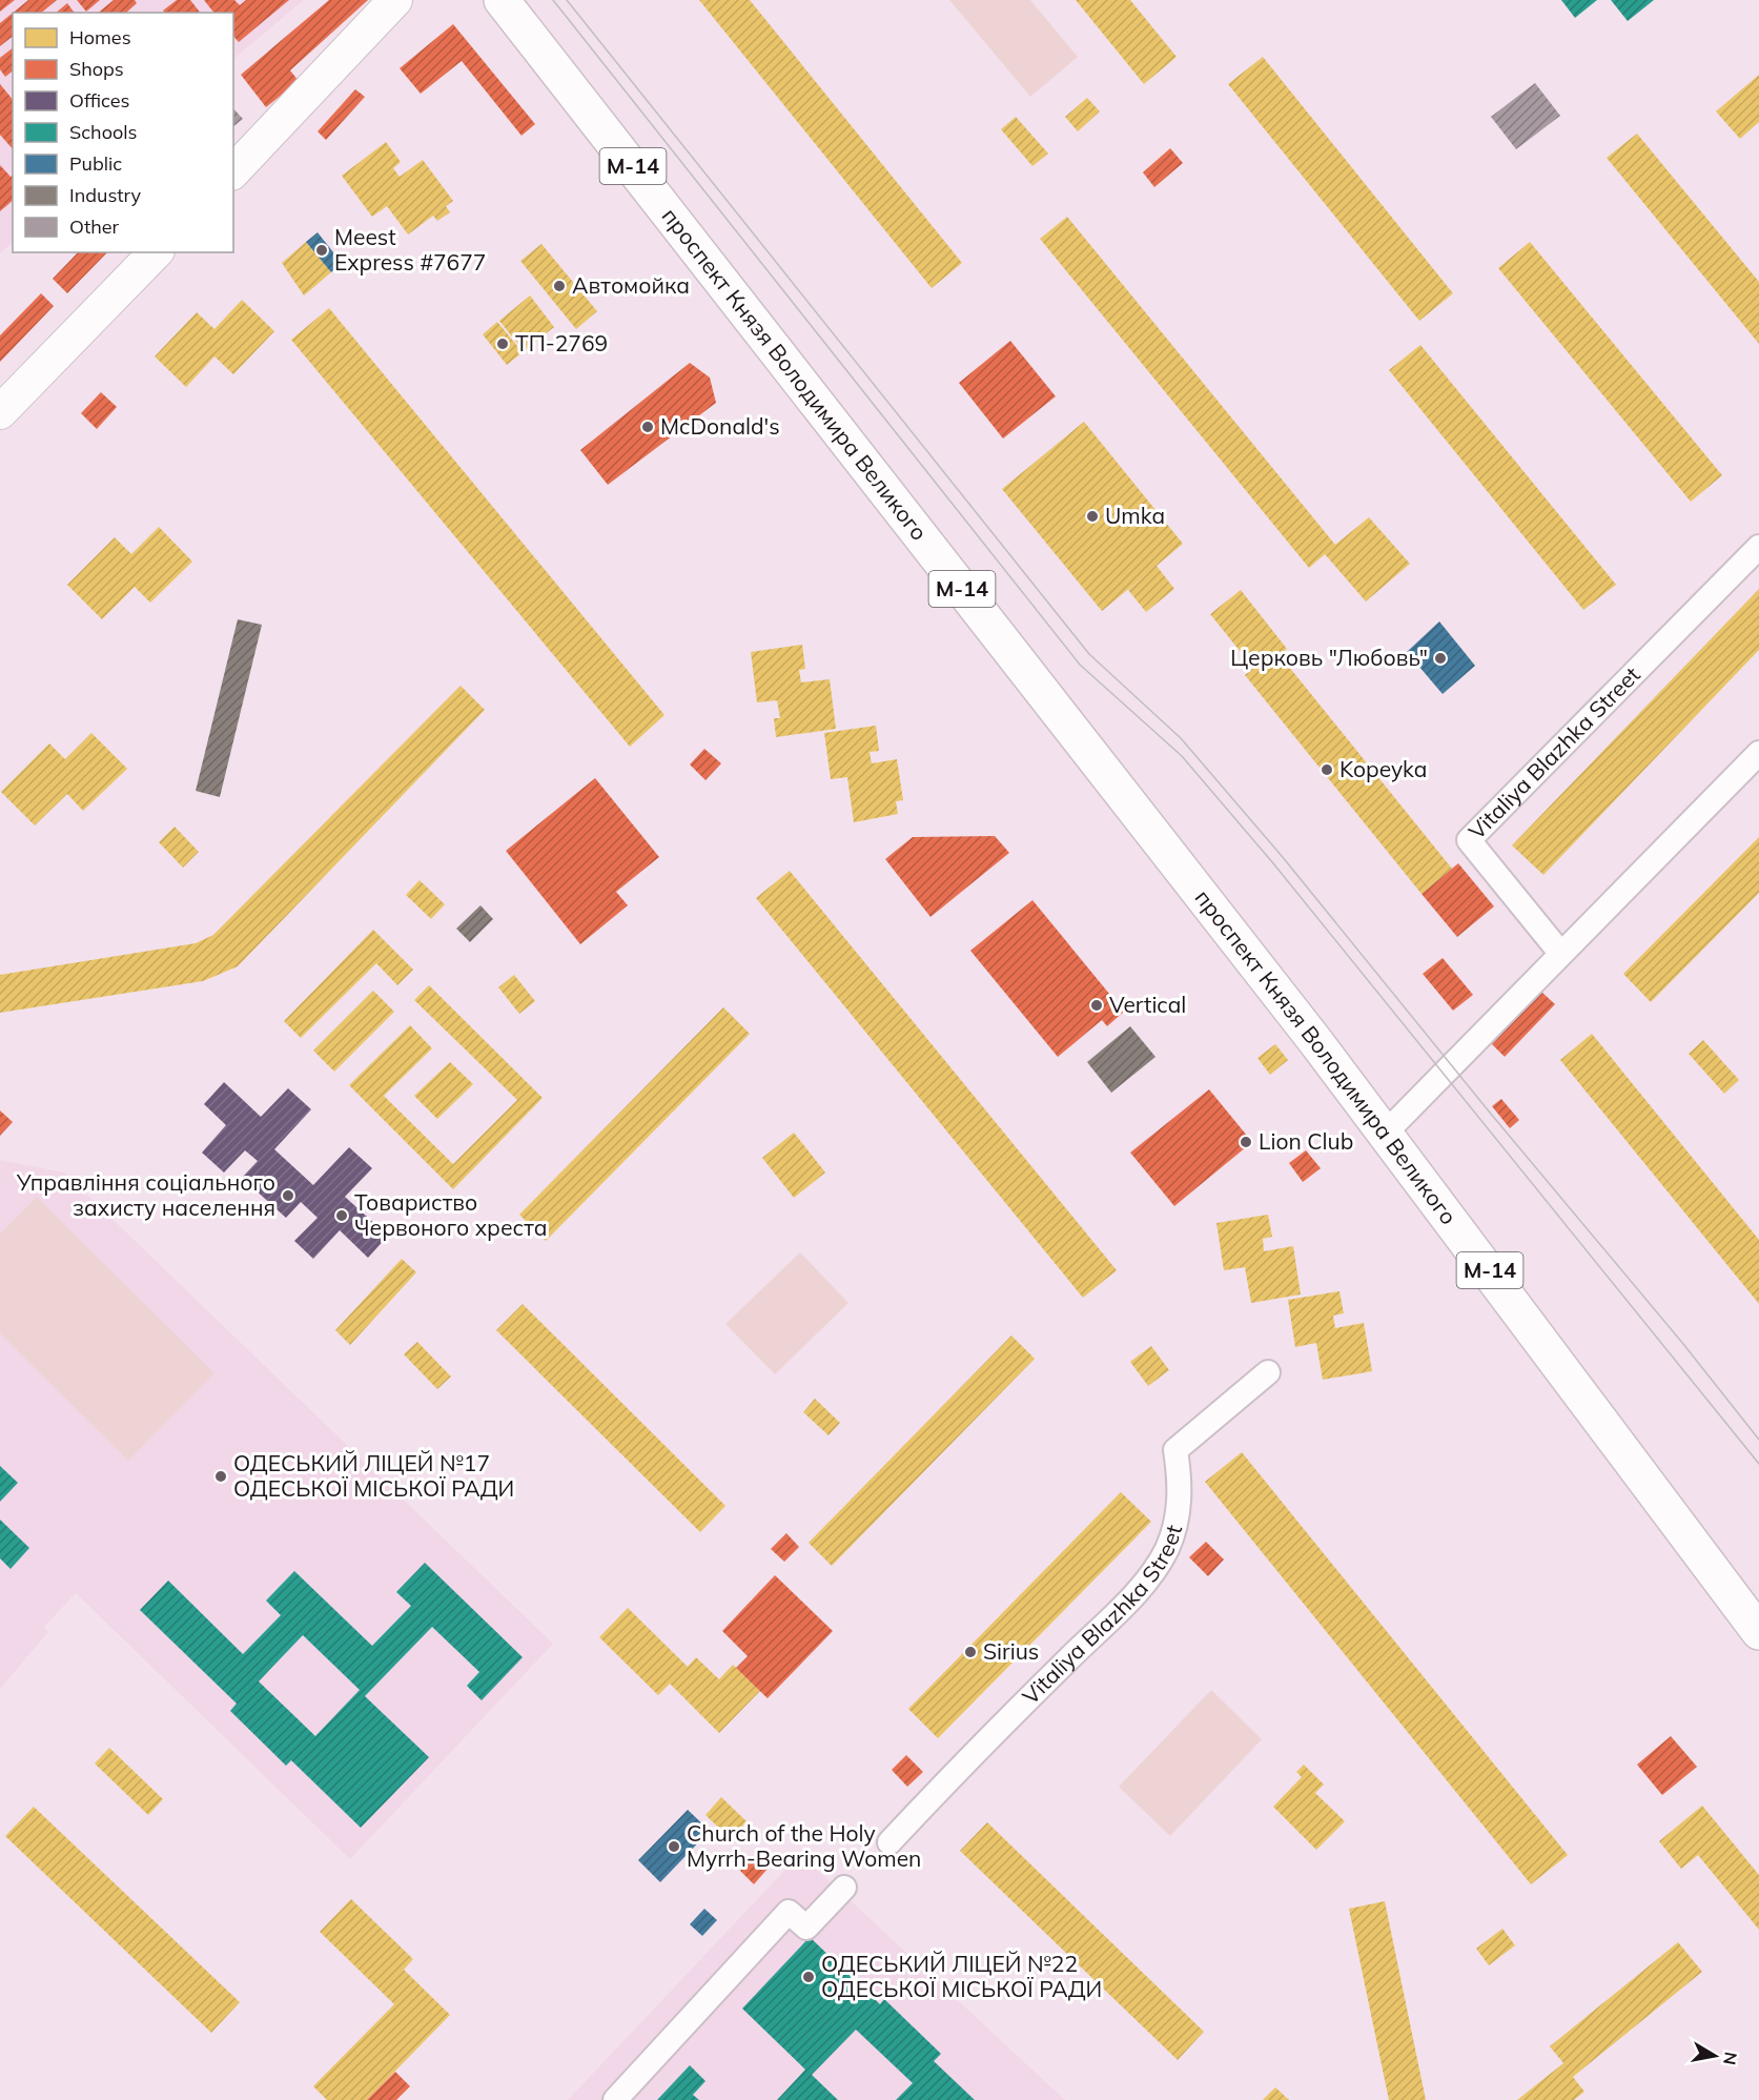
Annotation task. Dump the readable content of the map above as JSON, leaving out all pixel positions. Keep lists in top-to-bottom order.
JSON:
{
  "streets": {
    "highway": ["М-14", "проспект Князя Володимира Великого"],
    "street": ["Vitaliya Blazhka Street"]
  },
  "places": [
    "Meest Express #7677",
    "Автомойка",
    "ТП-2769",
    "McDonald's",
    "Umka",
    "Церковь \"Любовь\"",
    "Kopeyka",
    "Vertical",
    "Lion Club",
    "Управління соціального захисту населення",
    "Товариство Червоного хреста",
    "ОДЕСЬКИЙ ЛІЦЕЙ №17 ОДЕСЬКОЇ МІСЬКОЇ РАДИ",
    "Sirius",
    "Church of the Holy Myrrh-Bearing Women",
    "ОДЕСЬКИЙ ЛІЦЕЙ №22 ОДЕСЬКОЇ МІСЬКОЇ РАДИ"
  ],
  "legend": [
    "Homes",
    "Shops",
    "Offices",
    "Schools",
    "Public",
    "Industry",
    "Other"
  ],
  "north": "right"
}
